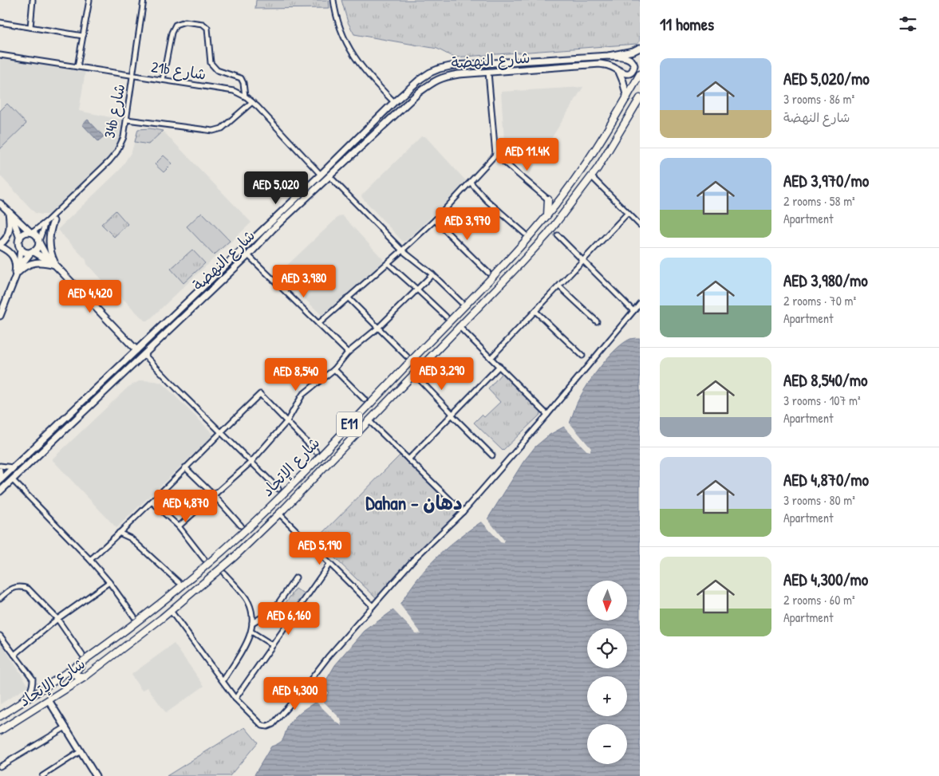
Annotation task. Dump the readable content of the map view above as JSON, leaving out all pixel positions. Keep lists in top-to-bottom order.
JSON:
{
  "streets": {
    "main road": ["شارع النهضة", "E11", "شارع الإتحاد"],
    "street": ["21b شارع", "34b شارع"]
  },
  "crossings": [
    ["شارع النهضة", "21b شارع"],
    ["21b شارع", "34b شارع"]
  ],
  "districts": ["Dahan - دهان"],
  "north": "bottom",
  "page": {
    "heading": "11 homes",
    "list": [
      {
        "name": "AED 5,020/mo",
        "note": "3 rooms · 86 m² · شارع النهضة"
      },
      {
        "name": "AED 3,970/mo",
        "note": "2 rooms · 58 m² · Apartment"
      },
      {
        "name": "AED 3,980/mo",
        "note": "2 rooms · 70 m² · Apartment"
      },
      {
        "name": "AED 8,540/mo",
        "note": "3 rooms · 107 m² · Apartment"
      },
      {
        "name": "AED 4,870/mo",
        "note": "3 rooms · 80 m² · Apartment"
      },
      {
        "name": "AED 4,300/mo",
        "note": "2 rooms · 60 m² · Apartment"
      }
    ],
    "price": [
      "AED 11.4K",
      "AED 5,020",
      "AED 3,970",
      "AED 3,980",
      "AED 4,420",
      "AED 3,290",
      "AED 8,540",
      "AED 4,870",
      "AED 5,190",
      "AED 6,160",
      "AED 4,300"
    ],
    "map_buttons": ["+", "−"]
  }
}
